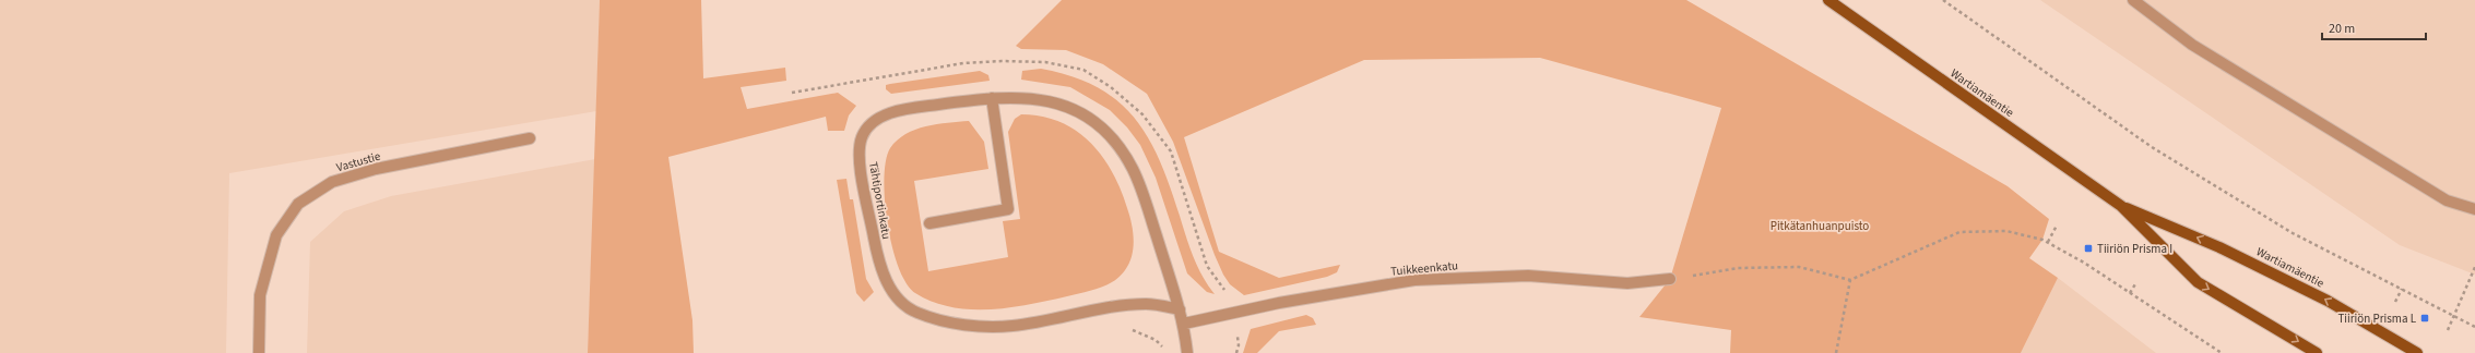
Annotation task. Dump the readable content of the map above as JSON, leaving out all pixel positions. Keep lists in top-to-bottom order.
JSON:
{
  "streets": {
    "main road": ["Wartiamäentie"],
    "street": ["Vastustie", "Tähtiportinkatu", "Tuikkeenkatu"]
  },
  "crossings": [
    ["Tähtiportinkatu", "Tuikkeenkatu"]
  ],
  "parks": ["Pitkätanhuanpuisto"],
  "places": {
    "transit": ["Tiiriön Prisma I", "Tiiriön Prisma L"]
  },
  "scale_bar": "20 m"
}
